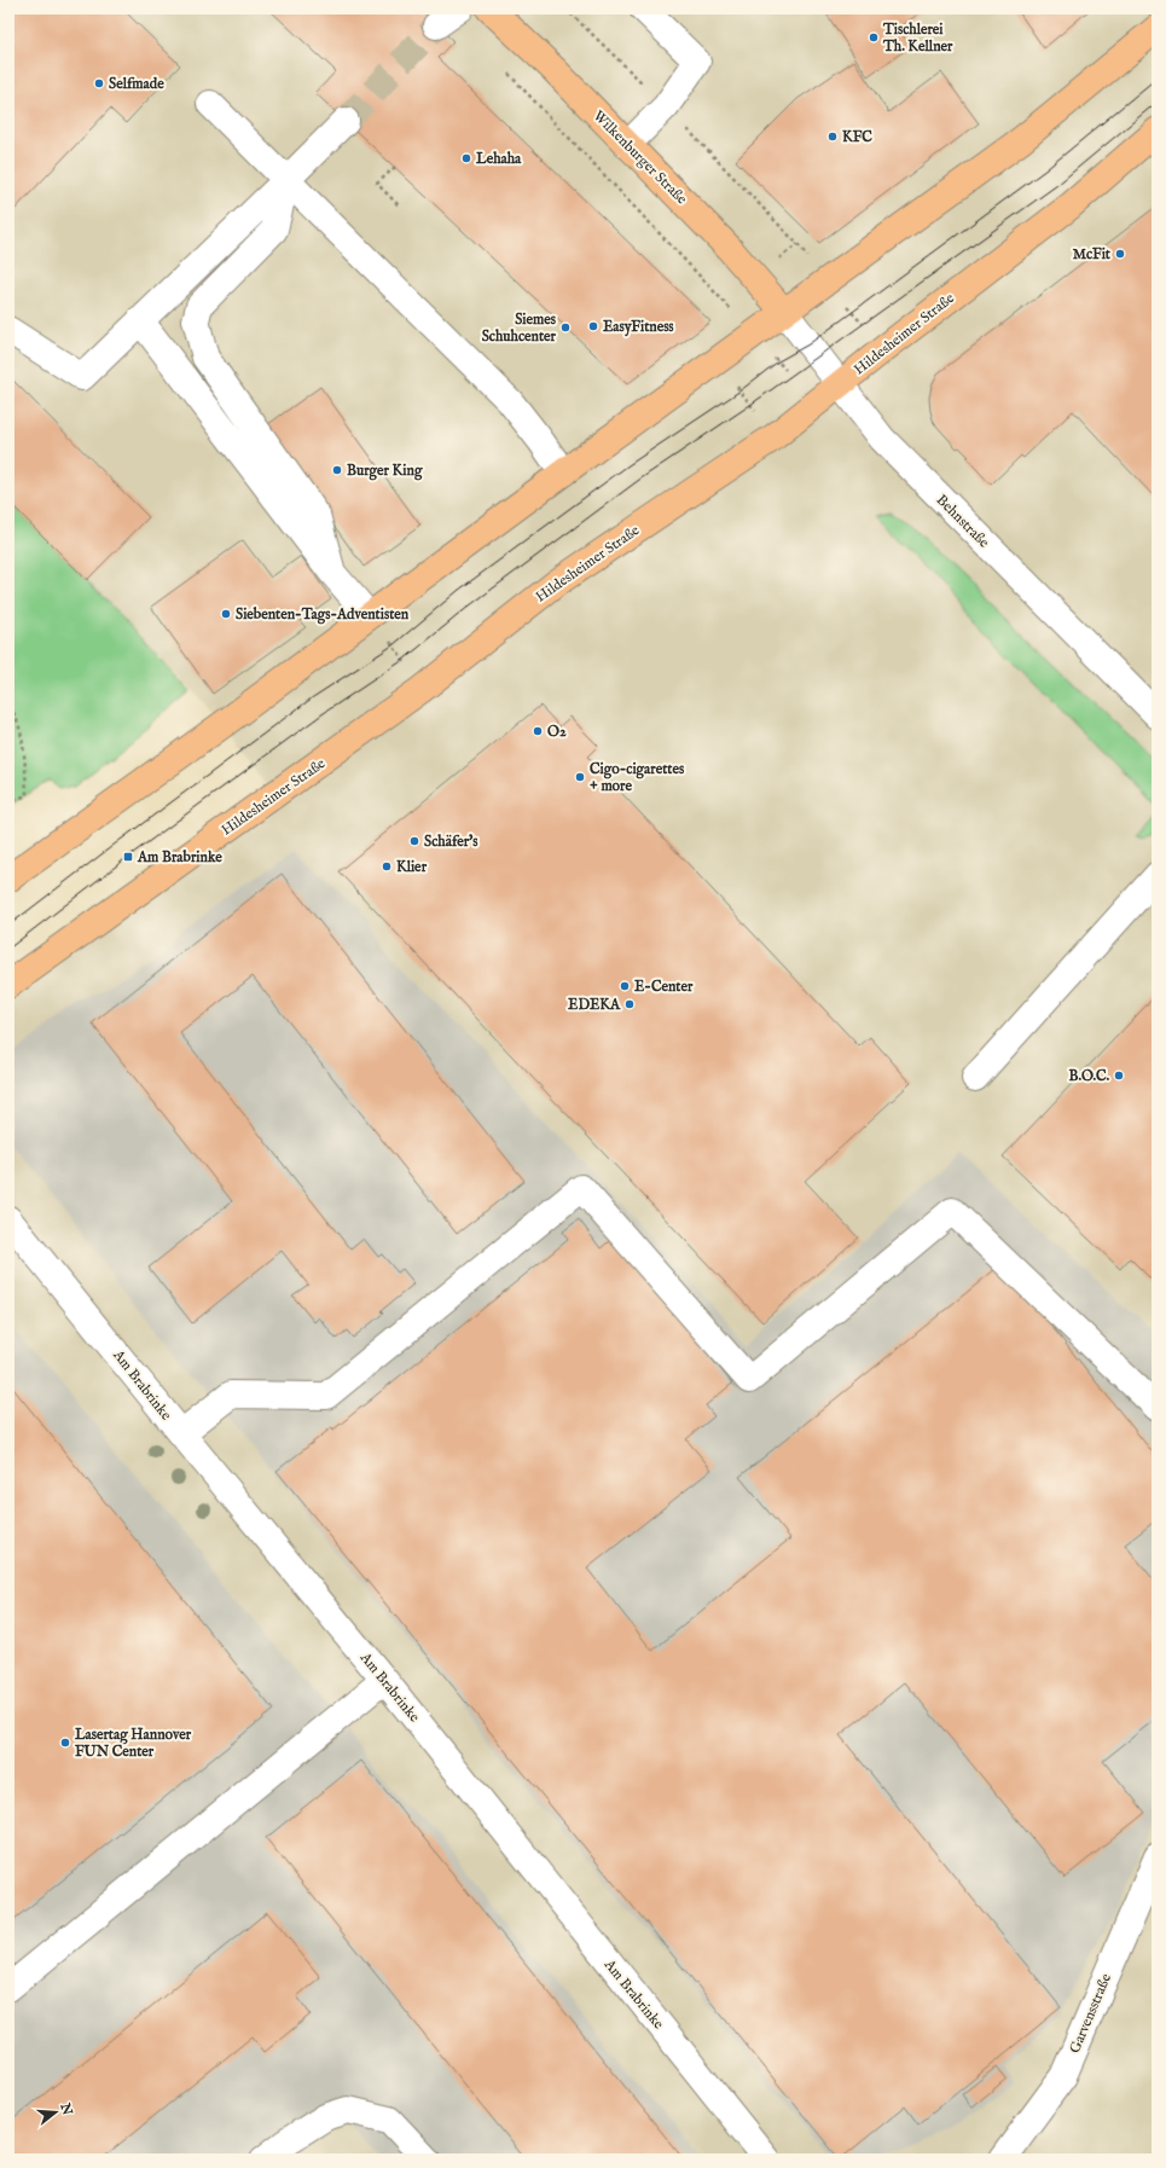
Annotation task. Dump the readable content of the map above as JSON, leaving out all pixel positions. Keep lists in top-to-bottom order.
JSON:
{
  "streets": {
    "main road": ["Wilkenburger Straße", "Hildesheimer Straße"],
    "street": ["Behnstraße", "Am Brabrinke", "Garvensstraße"]
  },
  "crossings": [
    ["Wilkenburger Straße", "Behnstraße"],
    ["Hildesheimer Straße", "Behnstraße"]
  ],
  "places": {
    "other": [
      "Tischlerei Th. Kellner",
      "Selfmade",
      "KFC",
      "Lehaha",
      "McFit",
      "EasyFitness",
      "Siemes Schuhcenter",
      "Burger King",
      "Siebenten-Tags-Adventisten",
      "O2",
      "Cigo-cigarettes + more",
      "Schäfer's",
      "Klier",
      "E-Center",
      "EDEKA",
      "B.O.C.",
      "Lasertag Hannover FUN Center"
    ],
    "transit": ["Am Brabrinke"]
  },
  "north": "right"
}
